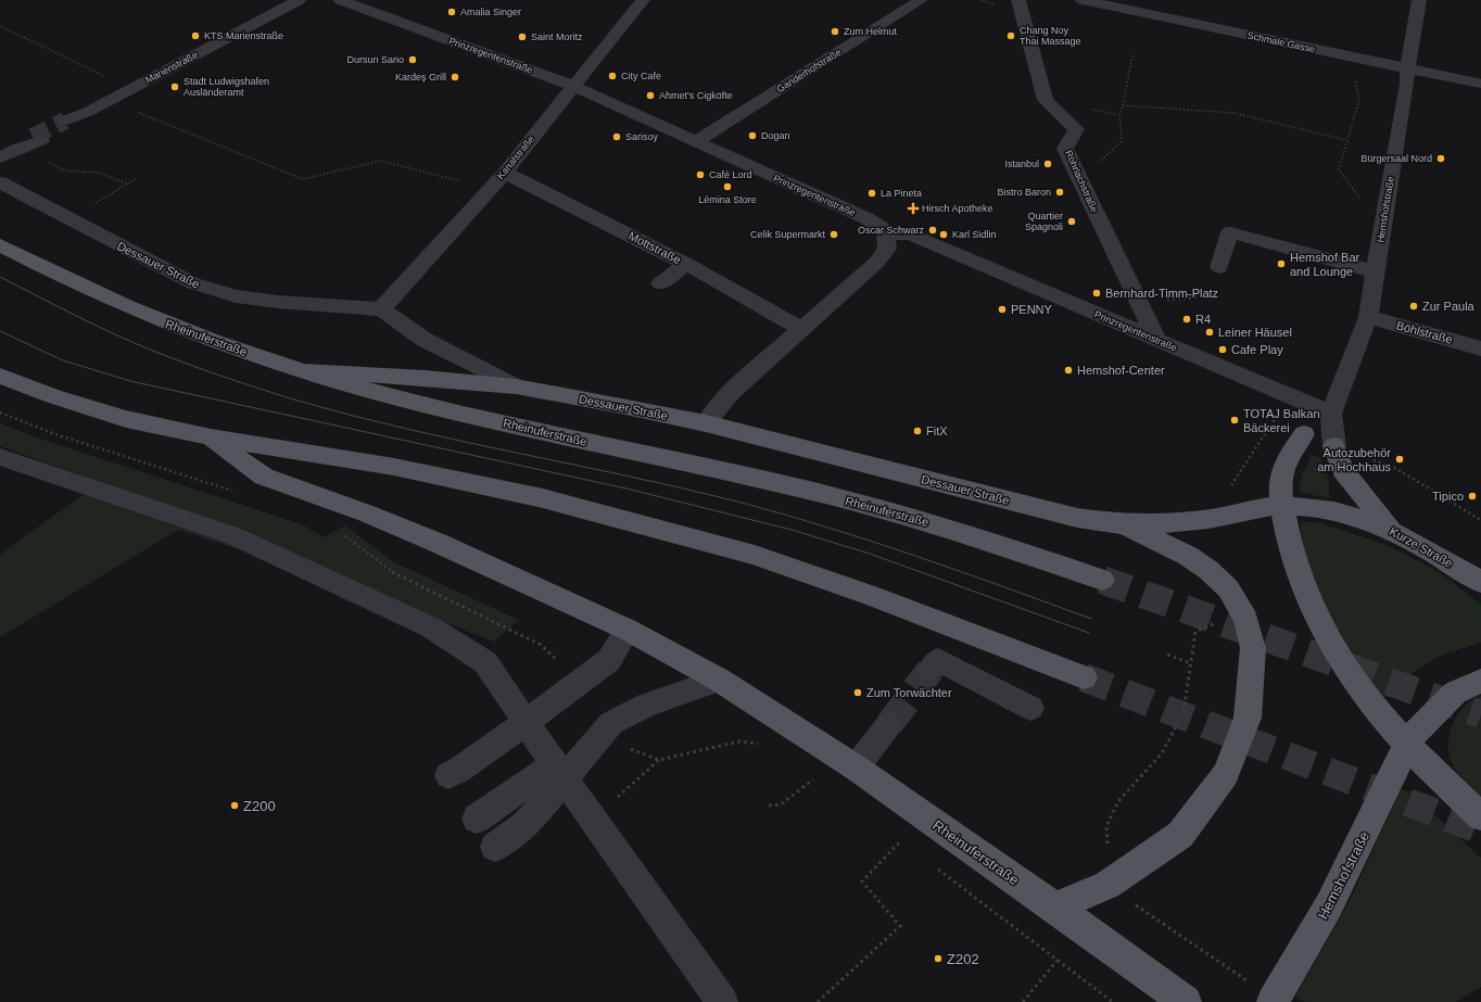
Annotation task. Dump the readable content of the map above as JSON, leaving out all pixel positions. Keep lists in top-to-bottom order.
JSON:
{
  "streets": {
    "main road": [
      "Hemshofstraße",
      "Dessauer Straße",
      "Rheinuferstraße",
      "Kurze Straße"
    ],
    "street": [
      "Schmale Gasse",
      "Prinzregentenstraße",
      "Marienstraße",
      "Ganderhofstraße",
      "Kanalstraße",
      "Rohrlachstraße",
      "Mottstraße",
      "Böhlstraße"
    ]
  },
  "crossings": [
    ["Schmale Gasse", "Hemshofstraße"],
    ["Prinzregentenstraße", "Ganderhofstraße"],
    ["Prinzregentenstraße", "Kanalstraße"],
    ["Prinzregentenstraße", "Rohrlachstraße"],
    ["Prinzregentenstraße", "Hemshofstraße"],
    ["Kanalstraße", "Mottstraße"],
    ["Kanalstraße", "Dessauer Straße"],
    ["Hemshofstraße", "Böhlstraße"],
    ["Dessauer Straße", "Kurze Straße"]
  ],
  "places": {
    "other": [
      "Amalia Singer",
      "Zum Helmut",
      "KTS Marienstraße",
      "Chang Noy Thai Massage",
      "Saint Moritz",
      "Dursun Sario",
      "City Cafe",
      "Kardeş Grill",
      "Stadt Ludwigshafen Ausländeramt",
      "Ahmet's Cigköfte",
      "Dogan",
      "Sarisoy",
      "Bürgersaal Nord",
      "Istanbul",
      "Café Lord",
      "Lémina Store",
      "Bistro Baron",
      "La Pineta",
      "Quartier Spagnoli",
      "Oscar Schwarz",
      "Celik Supermarkt",
      "Karl Sidlin",
      "Hemshof Bar and Lounge",
      "Bernhard-Timm-Platz",
      "Zur Paula",
      "PENNY",
      "R4",
      "Leiner Häusel",
      "Cafe Play",
      "Hemshof-Center",
      "TOTAJ Balkan Bäckerei",
      "FitX",
      "Autozubehör am Hochhaus",
      "Tipico",
      "Zum Torwächter",
      "Z200",
      "Z202"
    ],
    "health": ["Hirsch Apotheke"]
  }
}
